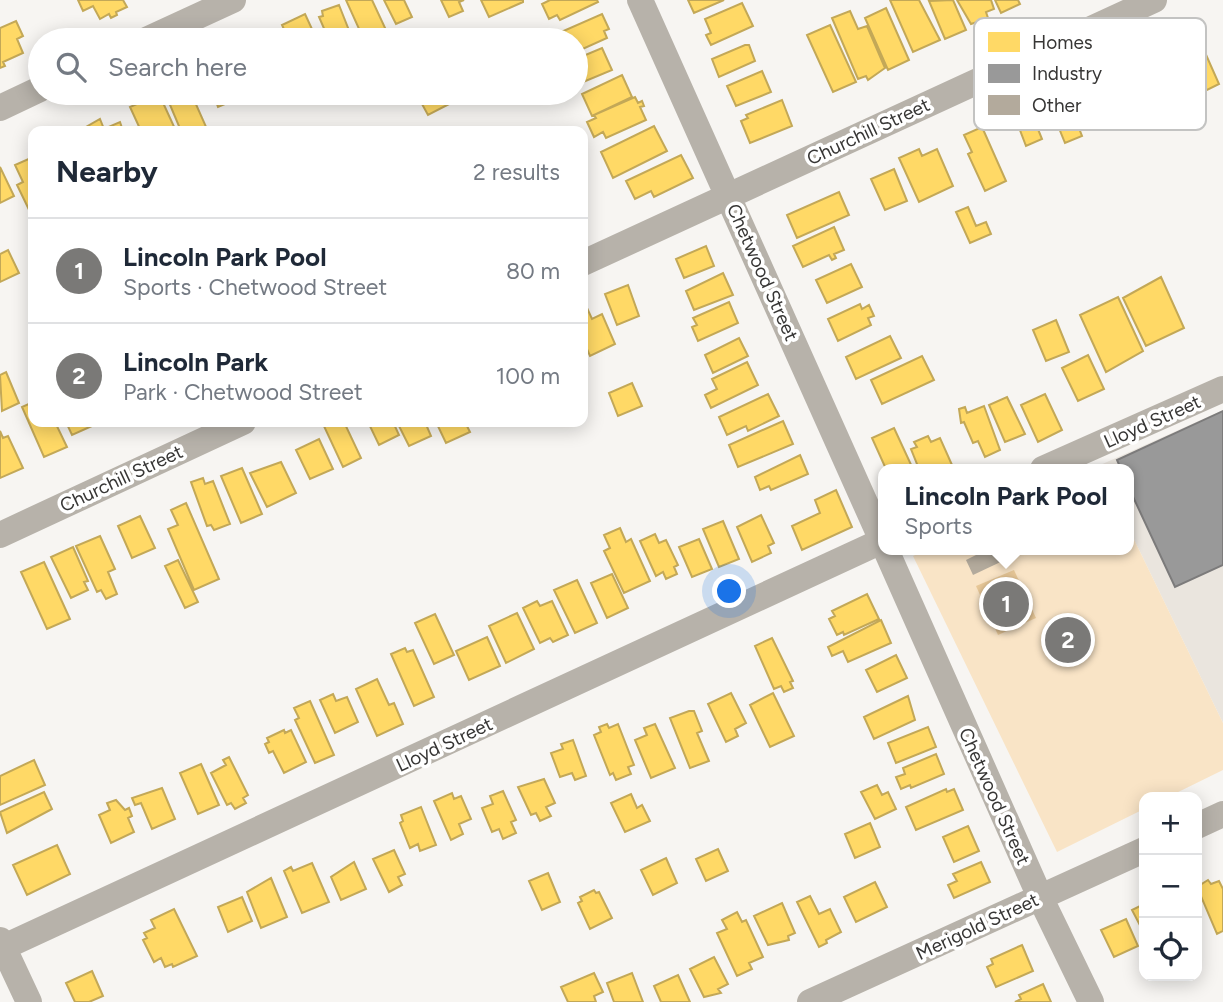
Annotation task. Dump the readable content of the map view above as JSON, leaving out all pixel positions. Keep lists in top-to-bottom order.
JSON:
{
  "streets": {
    "street": [
      "Churchill Street",
      "Chetwood Street",
      "Lloyd Street",
      "Merigold Street"
    ]
  },
  "crossings": [
    ["Churchill Street", "Chetwood Street"],
    ["Chetwood Street", "Merigold Street"]
  ],
  "legend": ["Homes", "Industry", "Other"],
  "page": {
    "search": "Search here",
    "heading": ["Nearby", "2 results"],
    "list": [
      {
        "mark": "1",
        "name": "Lincoln Park Pool",
        "note": "Sports · Chetwood Street",
        "value": "80 m"
      },
      {
        "mark": "2",
        "name": "Lincoln Park",
        "note": "Park · Chetwood Street",
        "value": "100 m"
      }
    ],
    "popup": ["Lincoln Park Pool", "Sports"],
    "pins": ["1", "2"],
    "map_buttons": ["+", "−"]
  }
}
